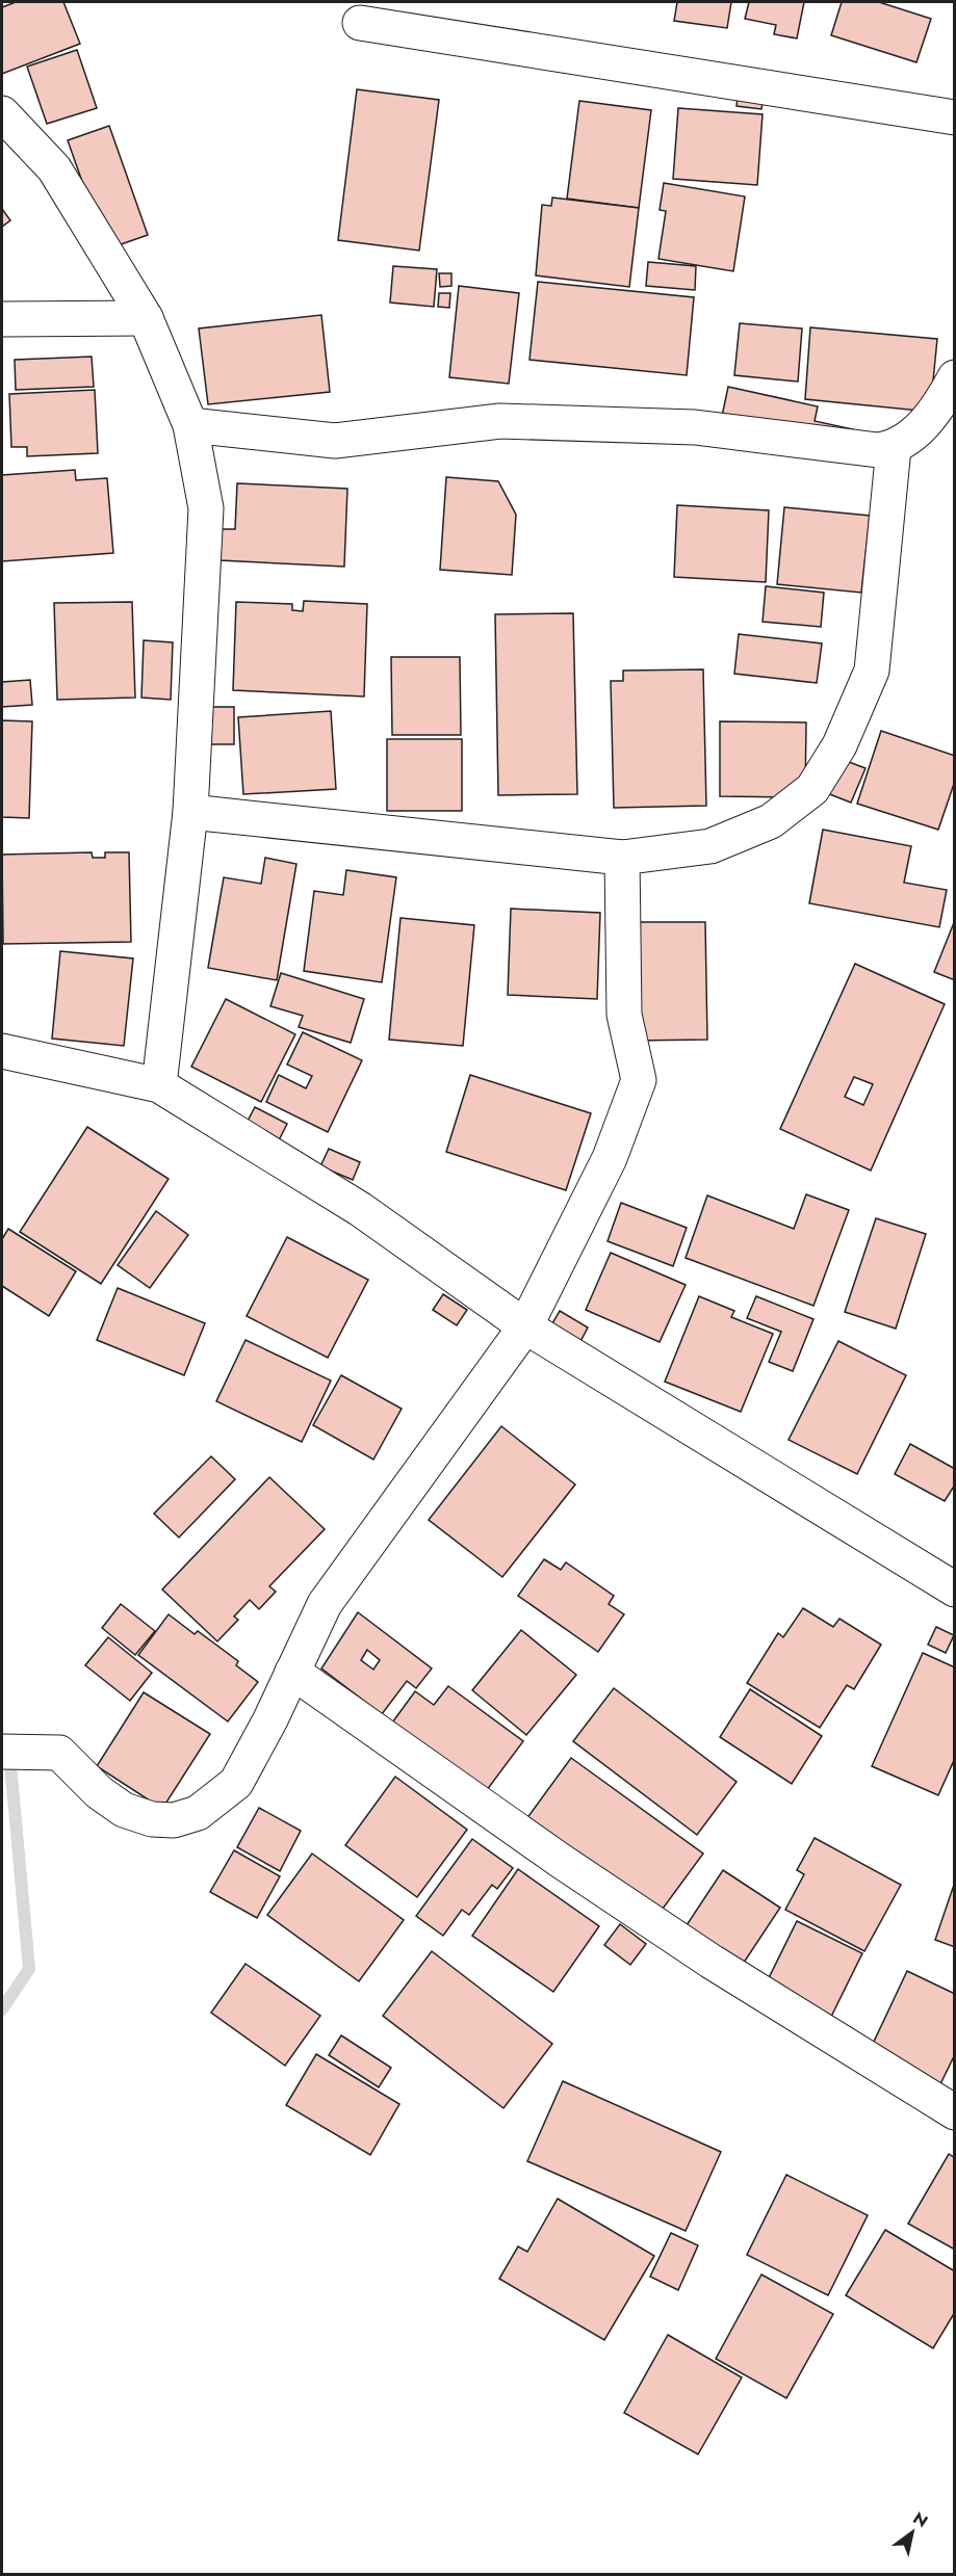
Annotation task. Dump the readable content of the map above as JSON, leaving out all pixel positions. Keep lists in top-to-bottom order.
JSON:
{
  "north": "top right"
}
